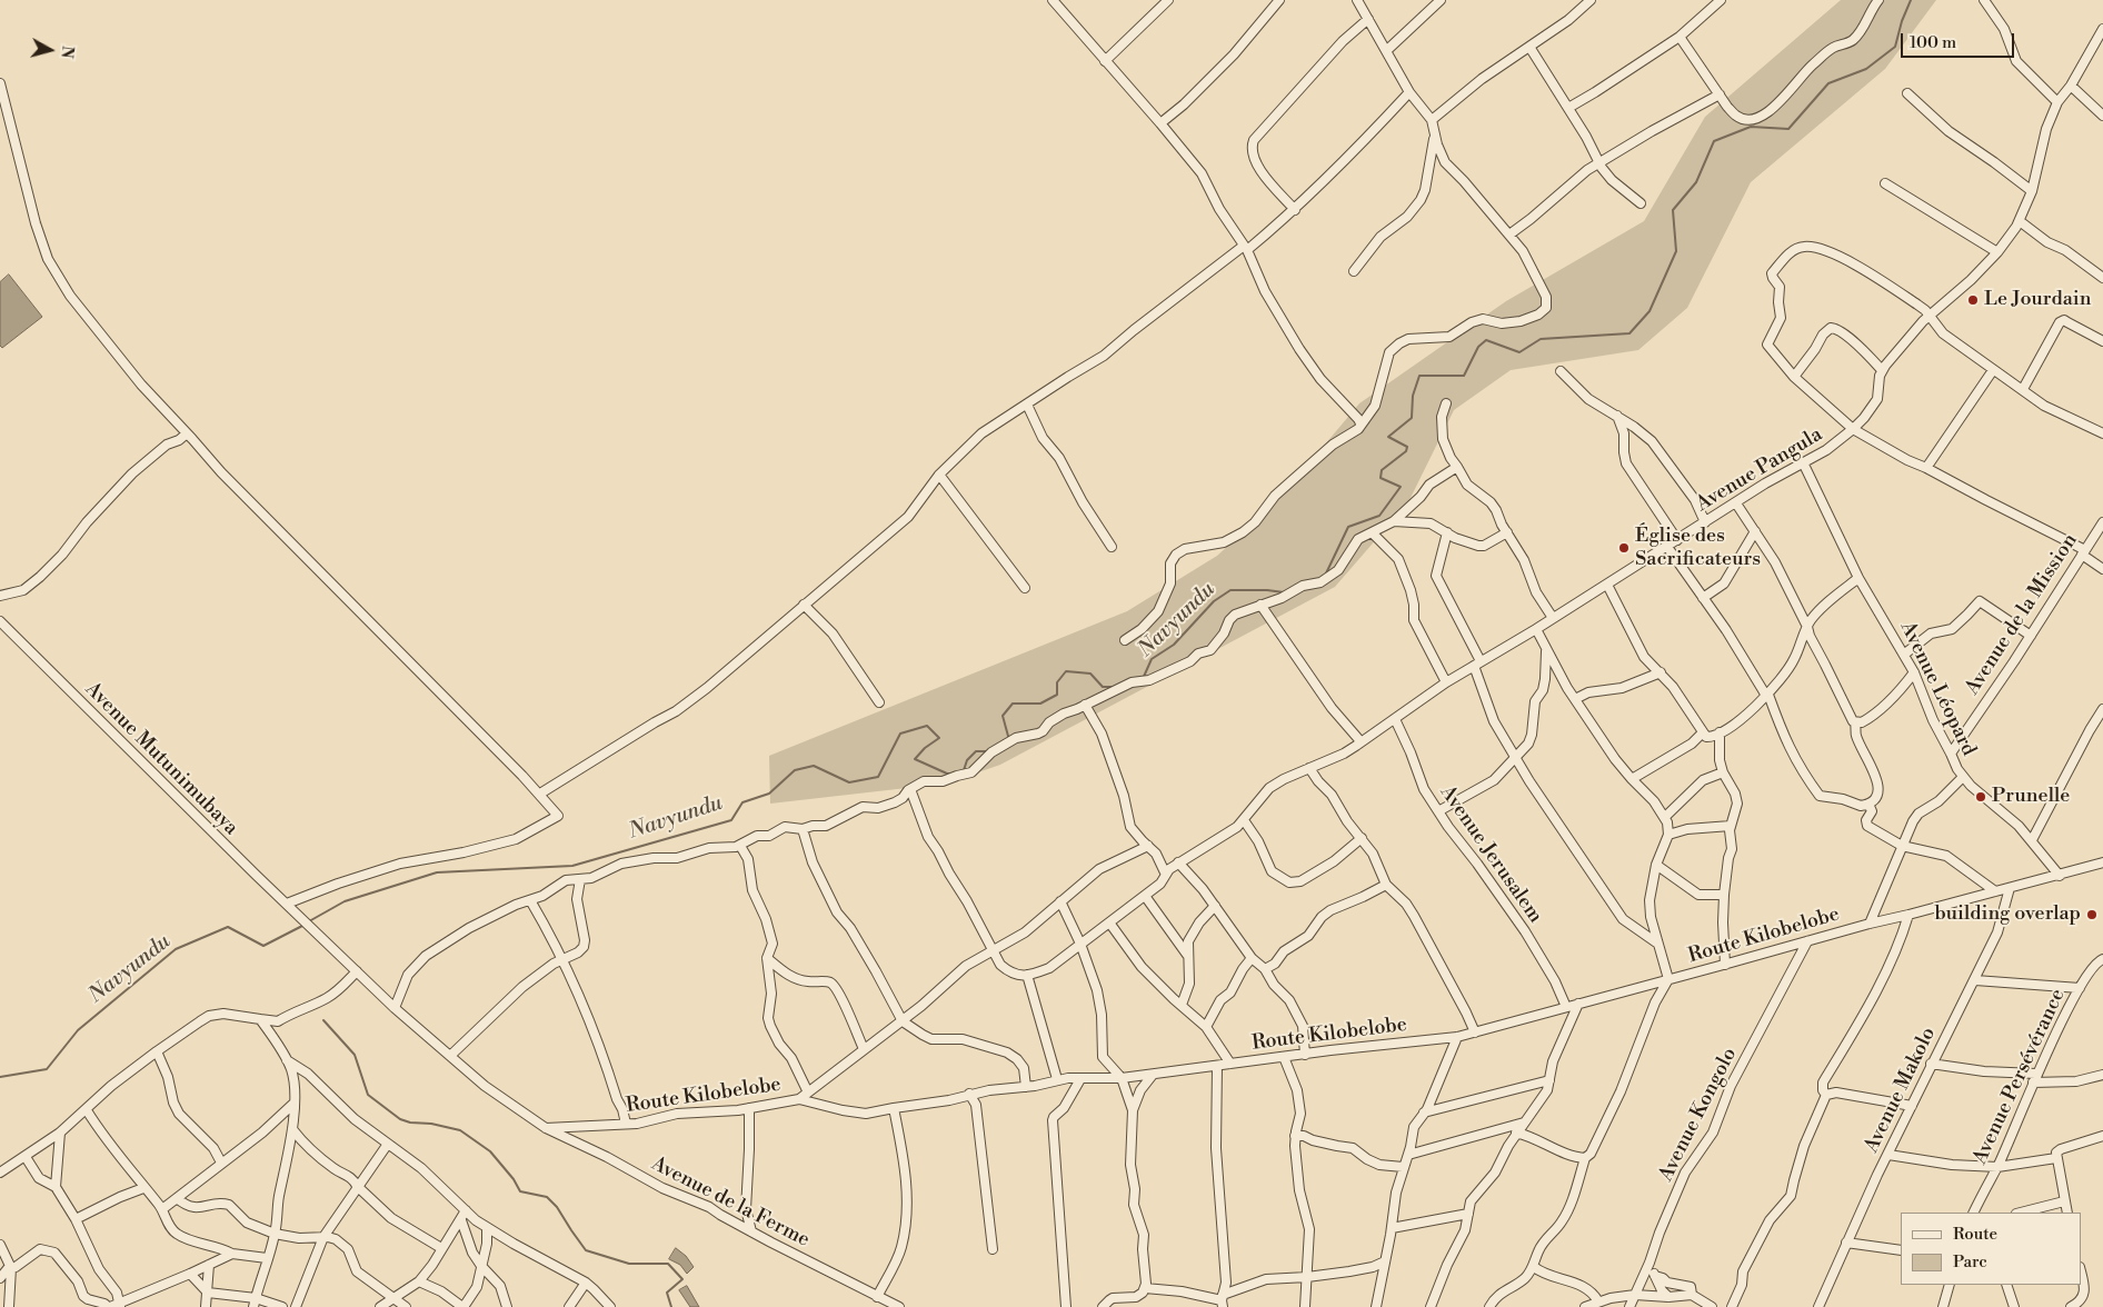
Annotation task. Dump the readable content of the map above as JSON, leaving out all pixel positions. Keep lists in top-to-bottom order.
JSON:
{
  "streets": {
    "street": [
      "Avenue Pangula",
      "Avenue de la Mission",
      "Avenue Léopard",
      "Avenue Mutunimubaya",
      "Avenue Jerusalem",
      "Route Kilobelobe",
      "Avenue Persévérance",
      "Avenue Makolo",
      "Avenue Kongolo",
      "Avenue de la Ferme"
    ]
  },
  "crossings": [
    ["Avenue Pangula", "Avenue Léopard"],
    ["Avenue Pangula", "Avenue Jerusalem"],
    ["Avenue de la Mission", "Avenue Léopard"],
    ["Avenue Léopard", "Route Kilobelobe"],
    ["Avenue Mutunimubaya", "Avenue de la Ferme"],
    ["Avenue Jerusalem", "Route Kilobelobe"],
    ["Route Kilobelobe", "Avenue Makolo"],
    ["Route Kilobelobe", "Avenue Kongolo"],
    ["Route Kilobelobe", "Avenue de la Ferme"]
  ],
  "water": ["Navyundu"],
  "places": [
    "Le Jourdain",
    "Église des Sacrificateurs",
    "Prunelle",
    "building overlap"
  ],
  "legend": ["Route", "Parc"],
  "scale_bar": "100 m",
  "north": "right"
}
